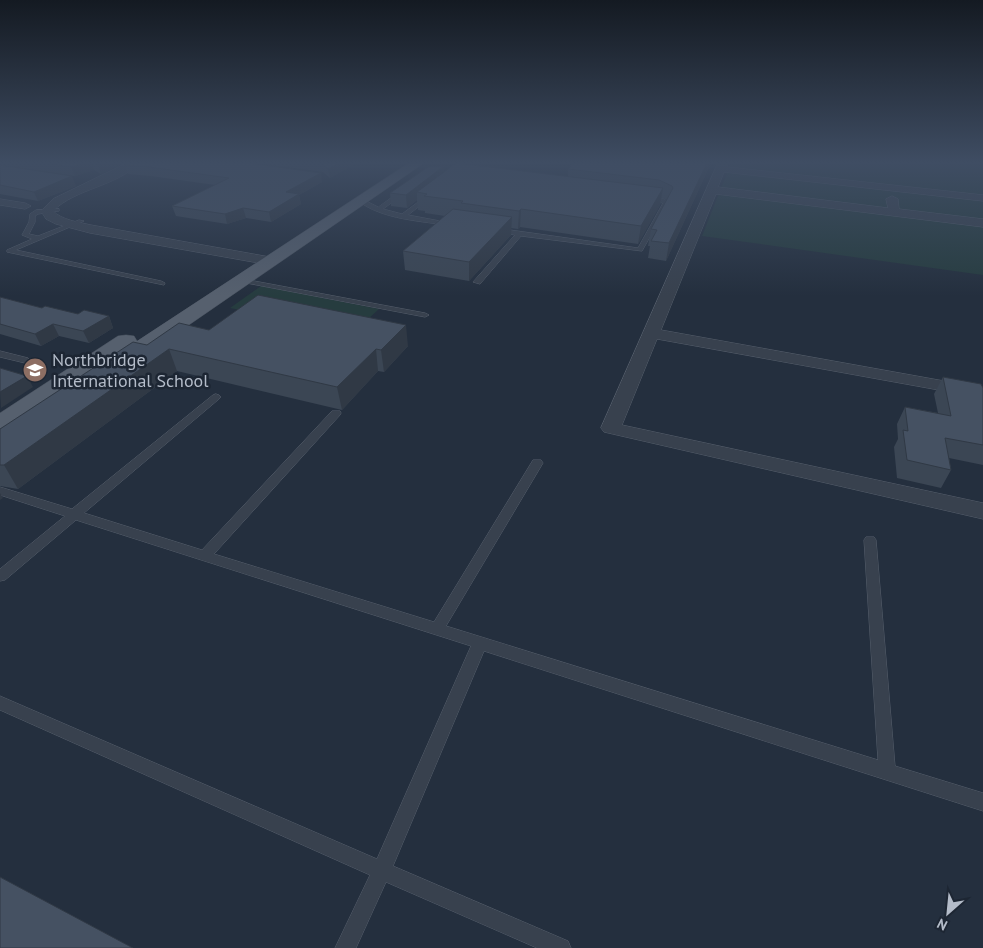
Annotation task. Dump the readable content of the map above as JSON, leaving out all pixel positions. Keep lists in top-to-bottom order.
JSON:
{
  "places": {
    "school or university": ["Northbridge International School"]
  },
  "north": "bottom left"
}
